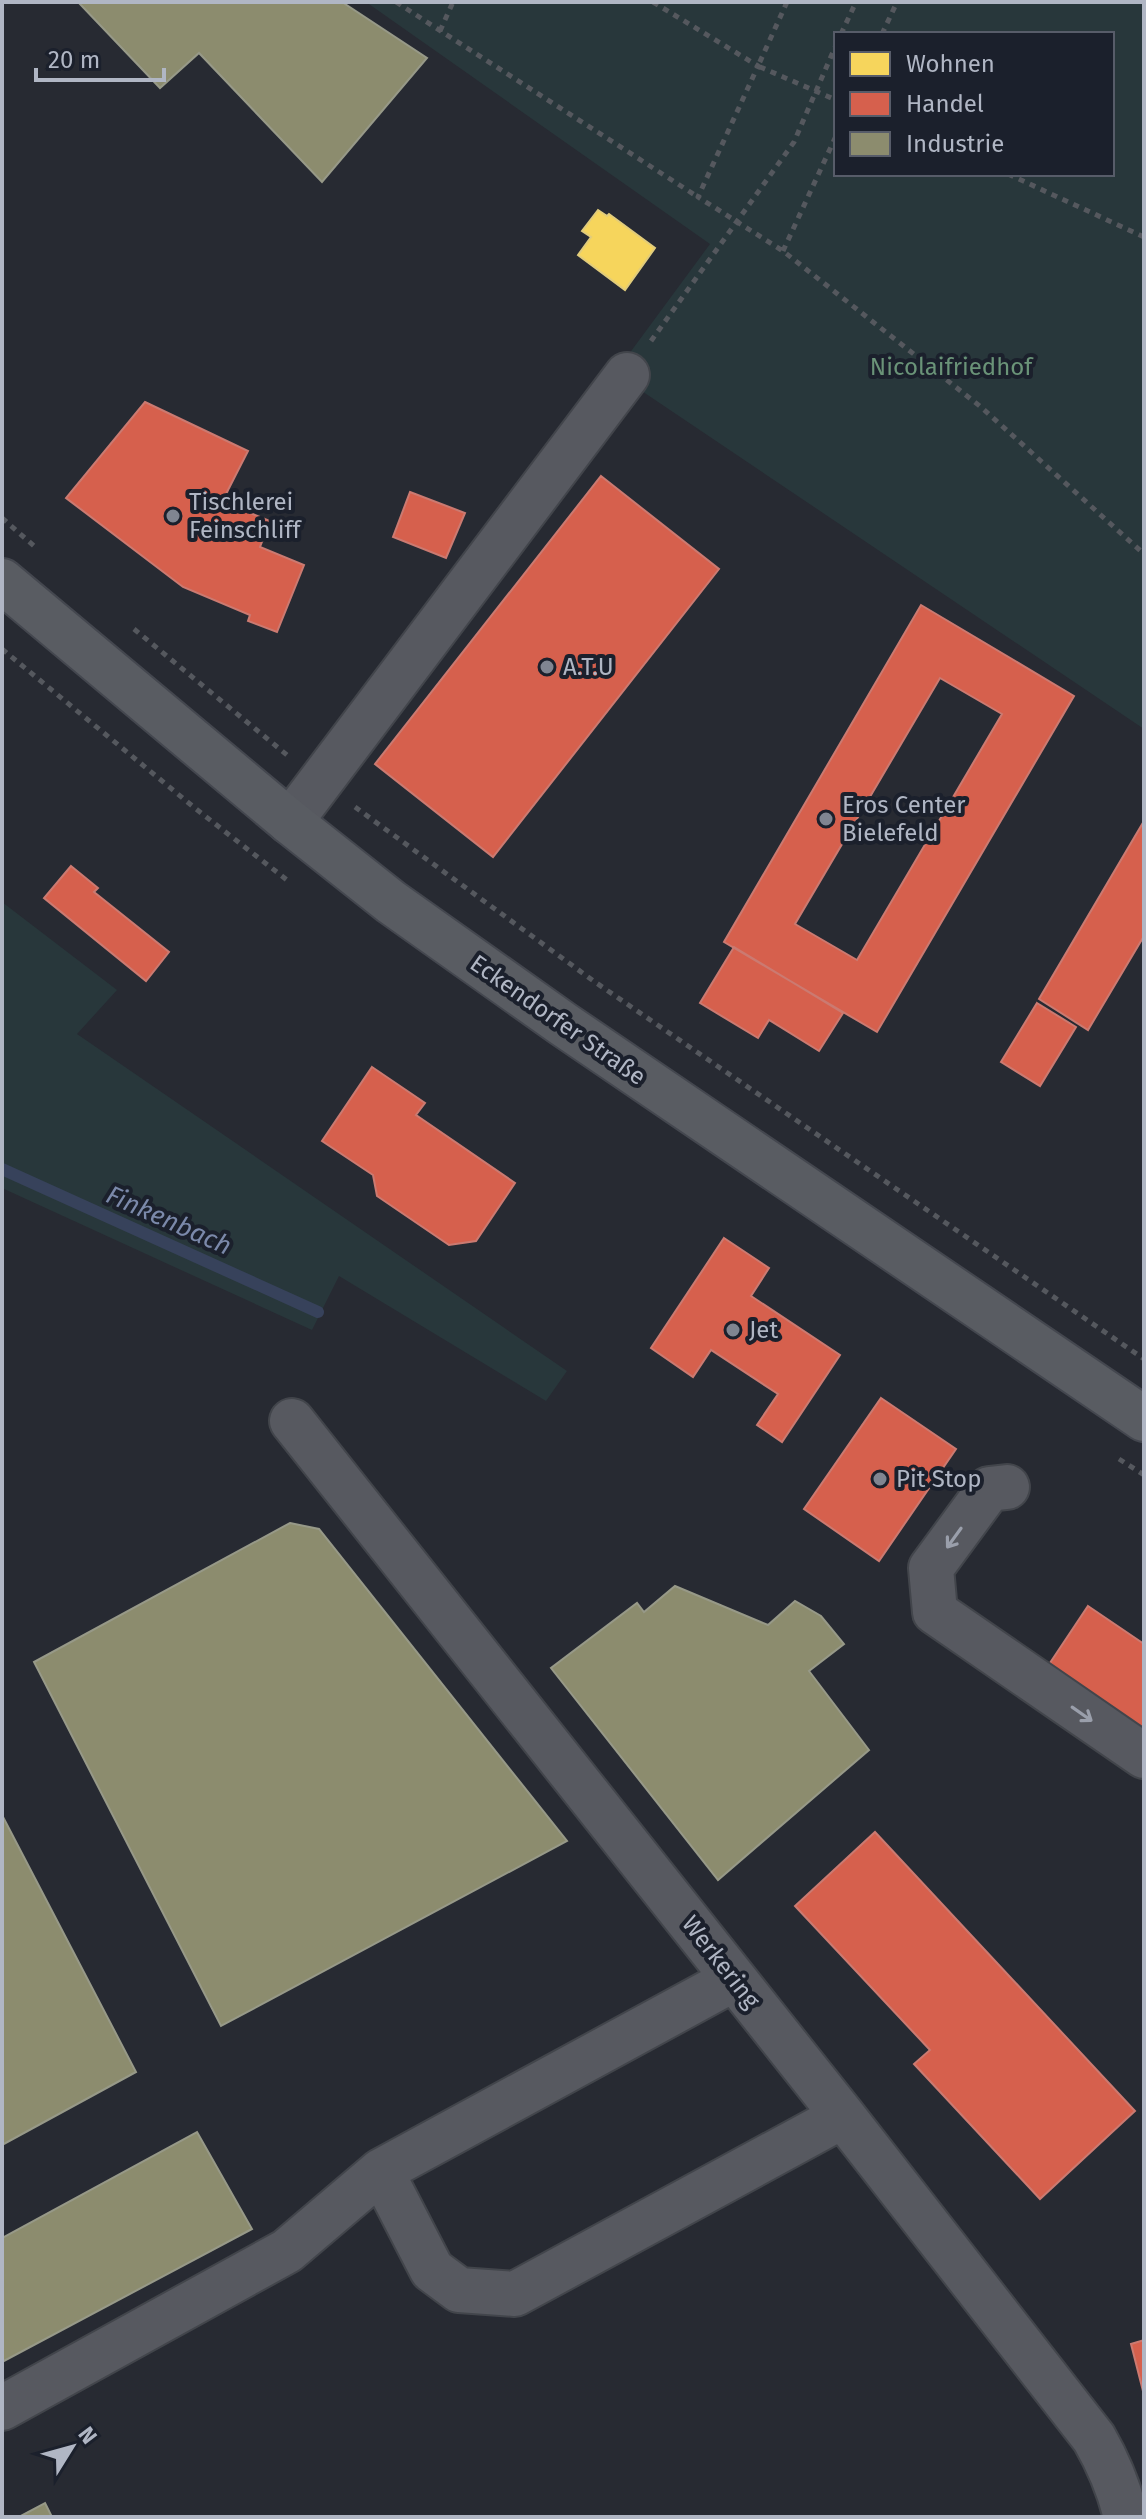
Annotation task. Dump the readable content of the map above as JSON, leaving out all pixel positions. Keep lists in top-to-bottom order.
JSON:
{
  "streets": {
    "main road": ["Eckendorfer Straße"],
    "street": ["Werkering"]
  },
  "water": ["Finkenbach"],
  "parks": ["Nicolaifriedhof"],
  "places": [
    "Tischlerei Feinschliff",
    "A.T.U",
    "Eros Center Bielefeld",
    "Jet",
    "Pit Stop"
  ],
  "legend": ["Wohnen", "Handel", "Industrie"],
  "scale_bar": "20 m",
  "north": "top right"
}
